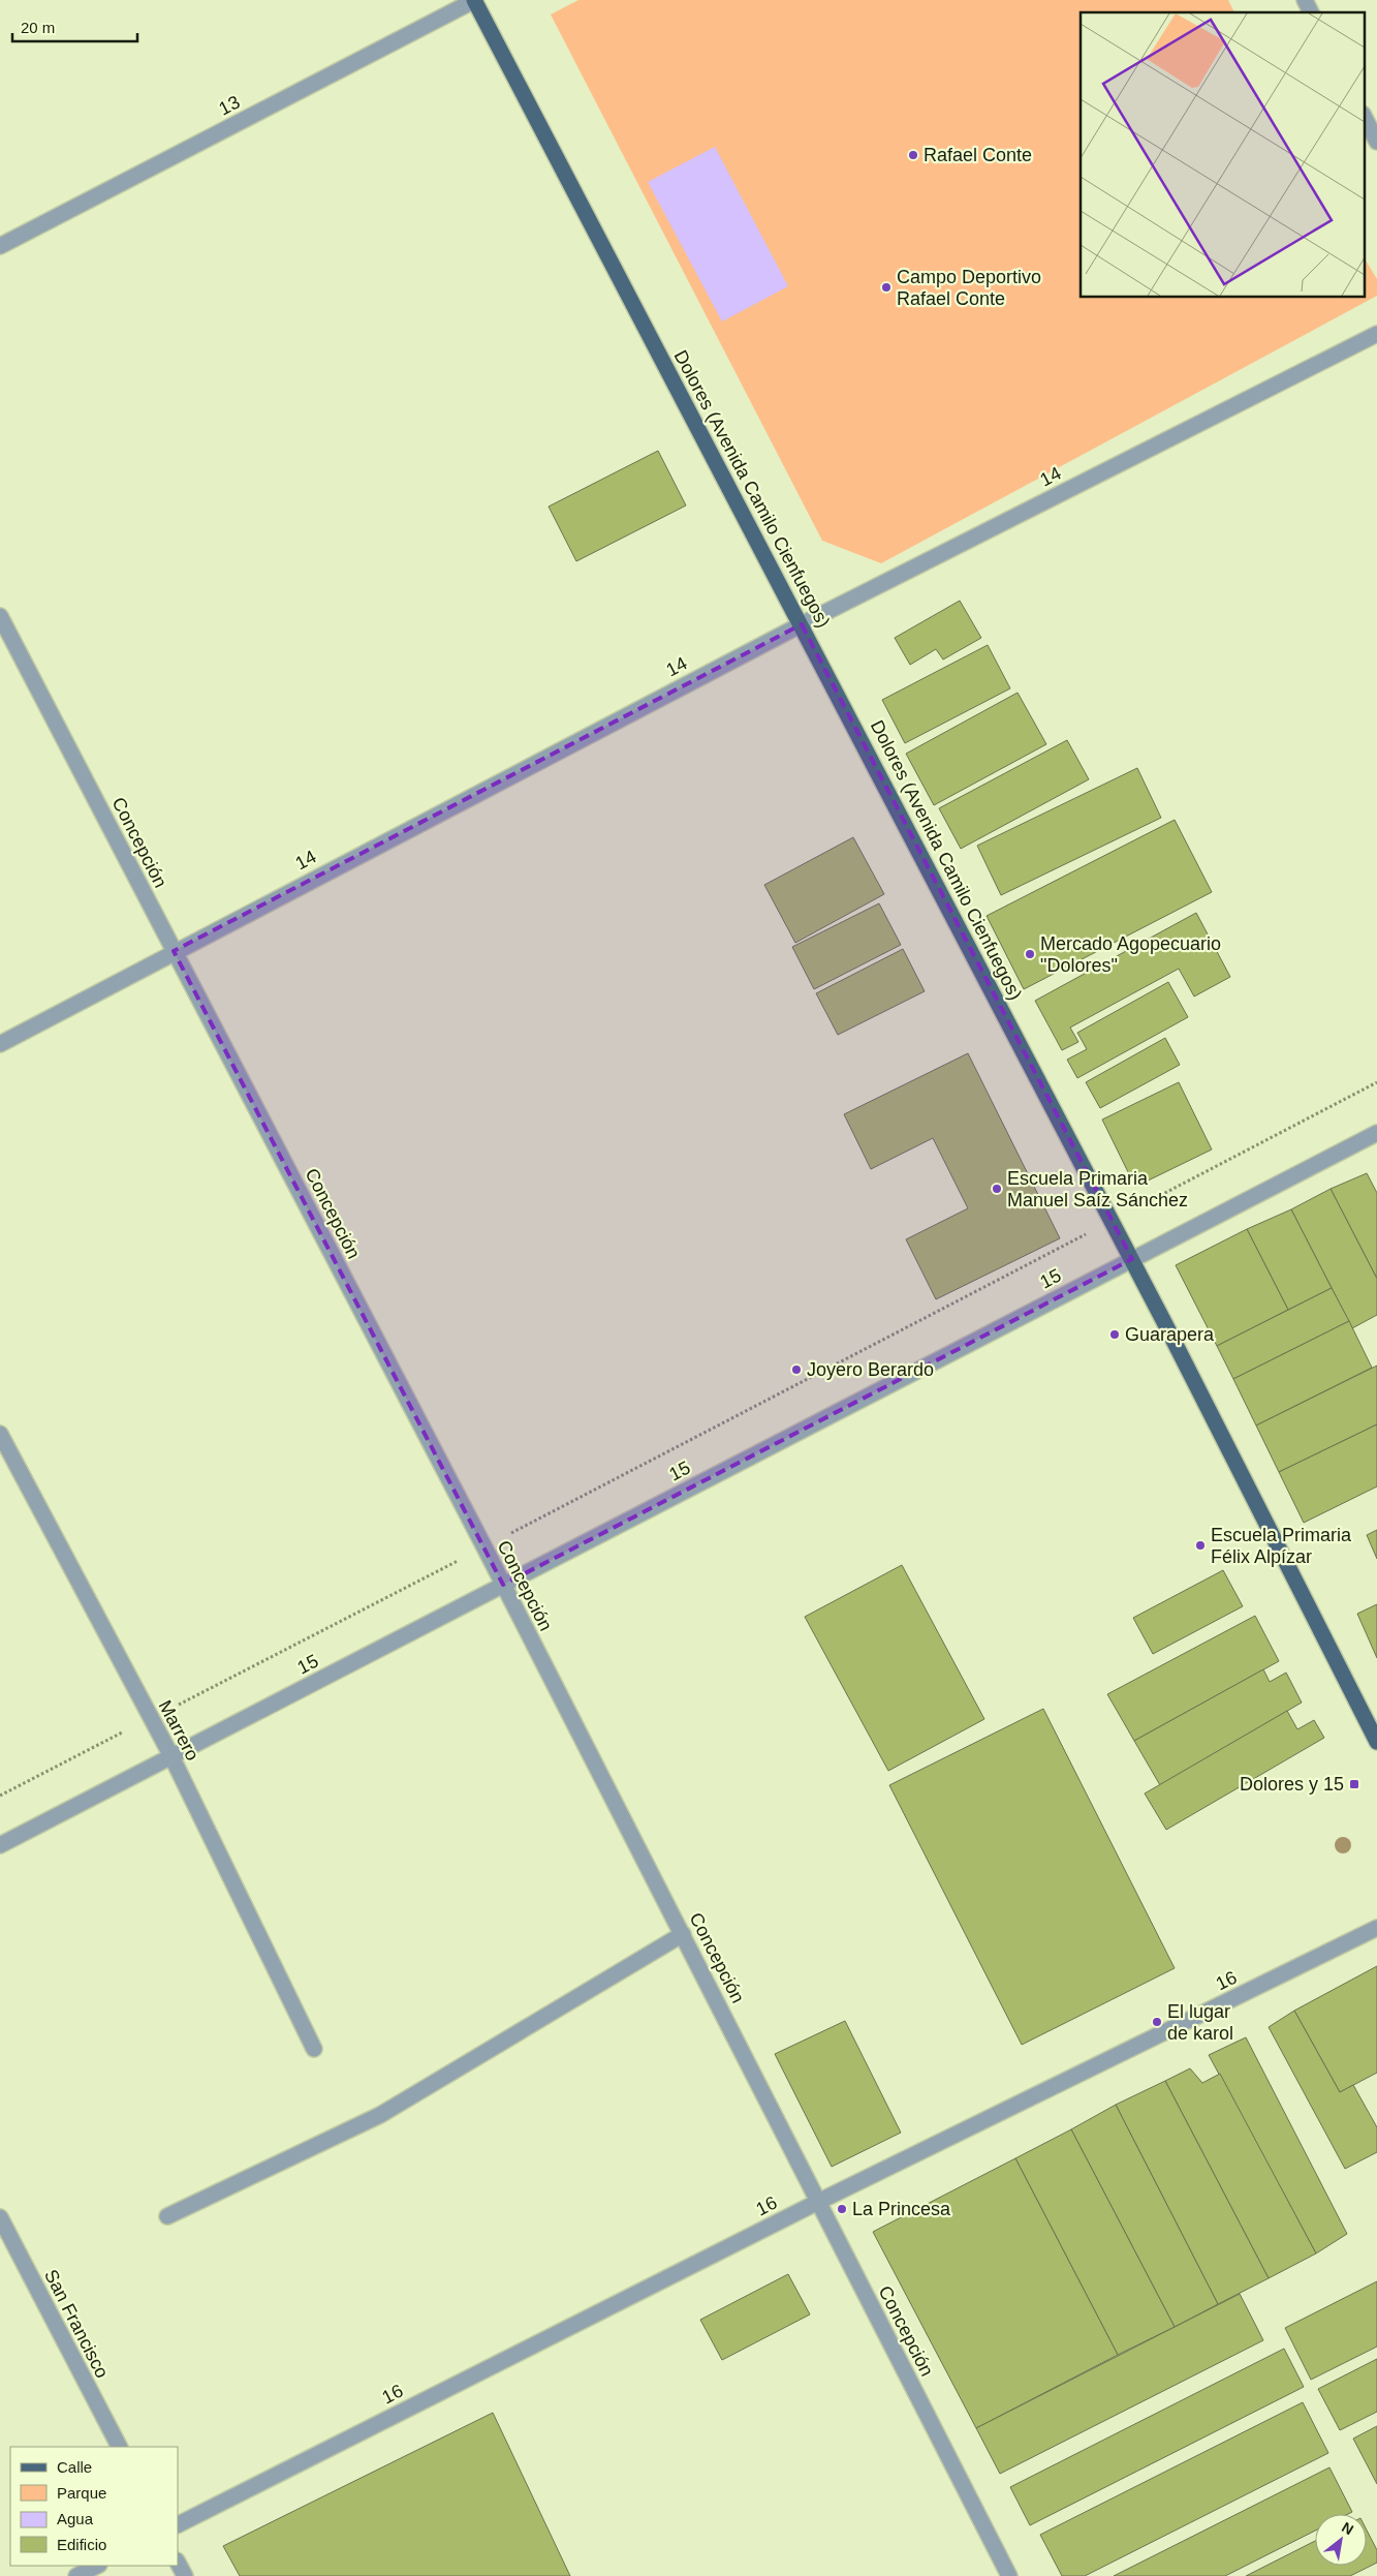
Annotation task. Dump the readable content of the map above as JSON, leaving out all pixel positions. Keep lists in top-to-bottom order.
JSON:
{
  "streets": {
    "main road": ["Dolores (Avenida Camilo Cienfuegos)"],
    "street": [
      "13",
      "14",
      "Concepción",
      "15",
      "Marrero",
      "16",
      "San Francisco"
    ]
  },
  "crossings": [
    ["13", "Dolores (Avenida Camilo Cienfuegos)"],
    ["14", "Dolores (Avenida Camilo Cienfuegos)"],
    ["14", "Concepción"],
    ["Dolores (Avenida Camilo Cienfuegos)", "15"],
    ["Concepción", "15"],
    ["Concepción", "16"],
    ["15", "Marrero"]
  ],
  "places": {
    "other": [
      "Rafael Conte",
      "Campo Deportivo Rafael Conte",
      "Mercado Agopecuario \"Dolores\"",
      "Escuela Primaria Manuel Saíz Sánchez",
      "Guarapera",
      "Joyero Berardo",
      "Escuela Primaria Félix Alpízar",
      "El lugar de karol",
      "La Princesa"
    ],
    "transit": ["Dolores y 15"]
  },
  "legend": [
    "Calle",
    "Parque",
    "Agua",
    "Edificio"
  ],
  "scale_bar": "20 m",
  "north": "top right"
}
